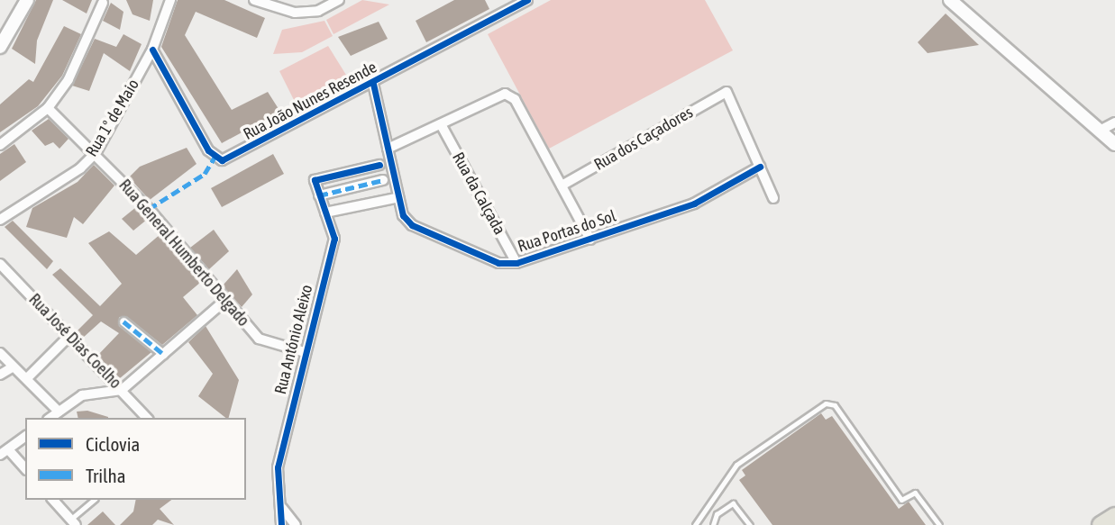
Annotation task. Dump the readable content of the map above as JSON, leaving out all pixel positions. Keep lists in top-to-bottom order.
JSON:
{
  "streets": {
    "street": [
      "Rua João Nunes Resende",
      "Rua 1º de Maio",
      "Rua dos Caçadores",
      "Rua da Calçada",
      "Rua Portas do Sol",
      "Rua General Humberto Delgado",
      "Rua António Aleixo",
      "Rua José Dias Coelho"
    ]
  },
  "crossings": [
    ["Rua João Nunes Resende", "Rua 1º de Maio"],
    ["Rua João Nunes Resende", "Rua Portas do Sol"],
    ["Rua 1º de Maio", "Rua General Humberto Delgado"],
    ["Rua dos Caçadores", "Rua Portas do Sol"],
    ["Rua da Calçada", "Rua Portas do Sol"],
    ["Rua General Humberto Delgado", "Rua António Aleixo"]
  ],
  "legend": ["Ciclovia", "Trilha"]
}
